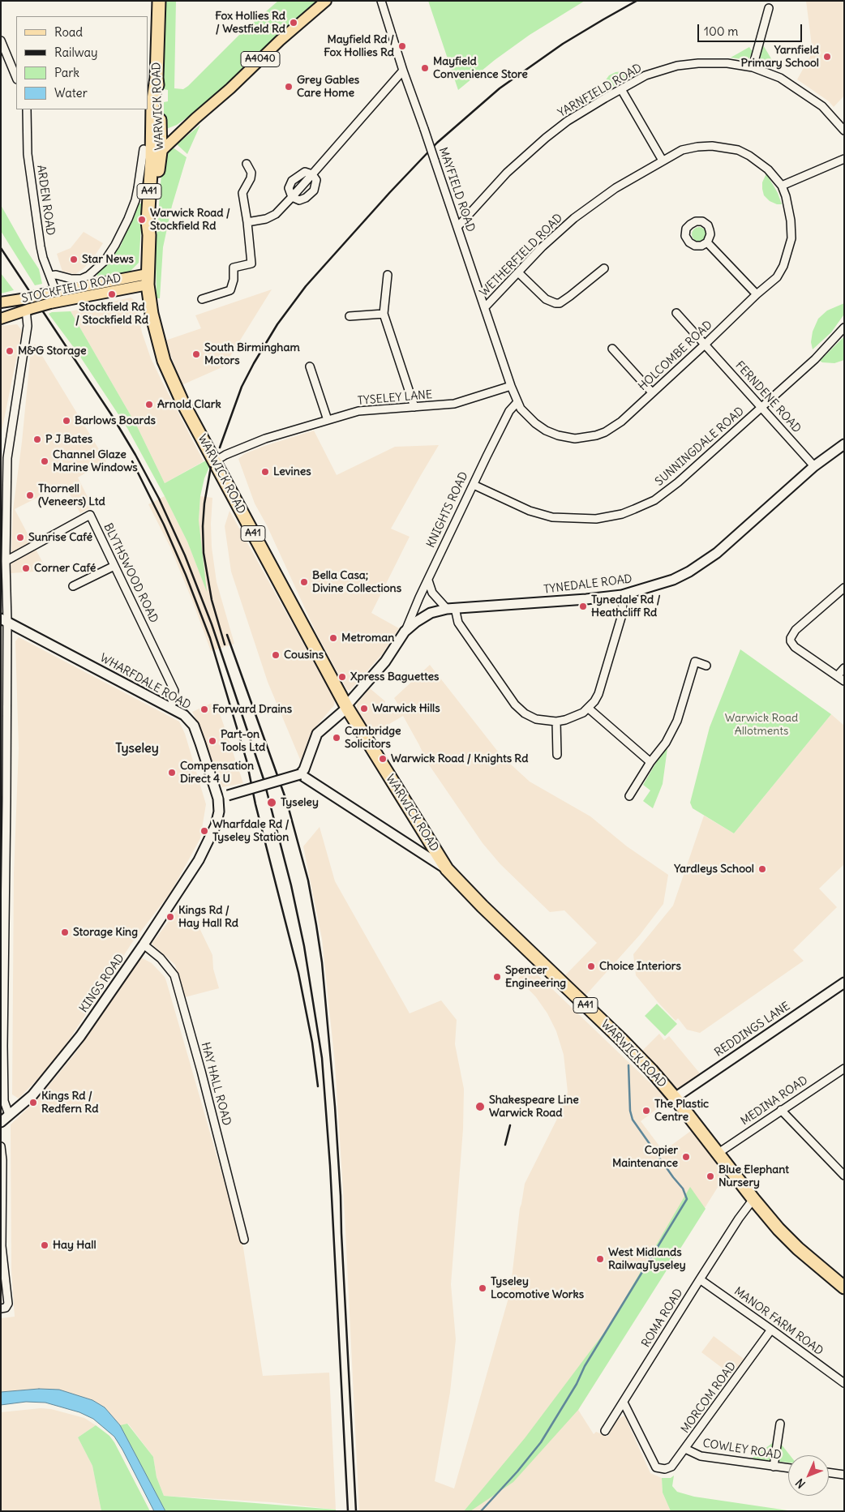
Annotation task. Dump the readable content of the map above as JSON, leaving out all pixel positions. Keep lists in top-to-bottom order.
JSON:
{
  "streets": {
    "highway": ["WARWICK ROAD", "A41"],
    "main road": ["A4040", "STOCKFIELD ROAD"],
    "street": [
      "YARNFIELD ROAD",
      "MAYFIELD ROAD",
      "ARDEN ROAD",
      "WETHERFIELD ROAD",
      "HOLCOMBE ROAD",
      "FERNDENE ROAD",
      "TYSELEY LANE",
      "SUNNINGDALE ROAD",
      "KNIGHTS ROAD",
      "BLYTHSWOOD ROAD",
      "TYNEDALE ROAD",
      "WHARFDALE ROAD",
      "KINGS ROAD",
      "REDDINGS LANE",
      "HAY HALL ROAD",
      "MEDINA ROAD",
      "ROMA ROAD",
      "MANOR FARM ROAD",
      "MORCOM ROAD",
      "COWLEY ROAD"
    ]
  },
  "crossings": [
    ["A4040", "WARWICK ROAD"],
    ["YARNFIELD ROAD", "MAYFIELD ROAD"],
    ["WARWICK ROAD", "ARDEN ROAD"],
    ["WARWICK ROAD", "STOCKFIELD ROAD"],
    ["WARWICK ROAD", "TYSELEY LANE"],
    ["WARWICK ROAD", "KNIGHTS ROAD"],
    ["WARWICK ROAD", "REDDINGS LANE"],
    ["WARWICK ROAD", "MEDINA ROAD"],
    ["WARWICK ROAD", "ROMA ROAD"],
    ["MAYFIELD ROAD", "WETHERFIELD ROAD"],
    ["MAYFIELD ROAD", "HOLCOMBE ROAD"],
    ["MAYFIELD ROAD", "TYSELEY LANE"],
    ["ARDEN ROAD", "STOCKFIELD ROAD"],
    ["WETHERFIELD ROAD", "HOLCOMBE ROAD"],
    ["HOLCOMBE ROAD", "FERNDENE ROAD"],
    ["HOLCOMBE ROAD", "TYSELEY LANE"],
    ["HOLCOMBE ROAD", "KNIGHTS ROAD"],
    ["FERNDENE ROAD", "SUNNINGDALE ROAD"],
    ["FERNDENE ROAD", "TYNEDALE ROAD"],
    ["SUNNINGDALE ROAD", "KNIGHTS ROAD"],
    ["KNIGHTS ROAD", "TYNEDALE ROAD"],
    ["BLYTHSWOOD ROAD", "WHARFDALE ROAD"],
    ["WHARFDALE ROAD", "KINGS ROAD"],
    ["KINGS ROAD", "HAY HALL ROAD"],
    ["ROMA ROAD", "MANOR FARM ROAD"],
    ["ROMA ROAD", "MORCOM ROAD"],
    ["MANOR FARM ROAD", "MORCOM ROAD"],
    ["MORCOM ROAD", "COWLEY ROAD"]
  ],
  "districts": ["Tyseley"],
  "parks": ["Warwick Road Allotments"],
  "places": [
    "Fox Hollies Rd / Westfield Rd",
    "Mayfield Rd / Fox Hollies Rd",
    "Yarnfield Primary School",
    "Mayfield Convenience Store",
    "Grey Gables Care Home",
    "Warwick Road / Stockfield Rd",
    "Star News",
    "Stockfield Rd / Stockfield Rd",
    "M&G Storage",
    "South Birmingham Motors",
    "Arnold Clark",
    "Barlows Boards",
    "P J Bates",
    "Channel Glaze Marine Windows",
    "Levines",
    "Thornell (Veneers) Ltd",
    "Sunrise Café",
    "Corner Café",
    "Bella Casa; Divine Collections",
    "Tynedale Rd / Heathcliff Rd",
    "Metroman",
    "Cousins",
    "Xpress Baguettes",
    "Warwick Hills",
    "Forward Drains",
    "Cambridge Solicitors",
    "Part-on Tools Ltd",
    "Warwick Road / Knights Rd",
    "Compensation Direct 4 U",
    "Tyseley",
    "Wharfdale Rd / Tyseley Station",
    "Yardleys School",
    "Kings Rd / Hay Hall Rd",
    "Storage King",
    "Choice Interiors",
    "Spencer Engineering",
    "Kings Rd / Redfern Rd",
    "Shakespeare Line Warwick Road",
    "The Plastic Centre",
    "Copier Maintenance",
    "Blue Elephant Nursery",
    "Hay Hall",
    "West Midlands RailwayTyseley",
    "Tyseley Locomotive Works"
  ],
  "legend": [
    "Road",
    "Railway",
    "Park",
    "Water"
  ],
  "scale_bar": "100 m",
  "north": "bottom left"
}
